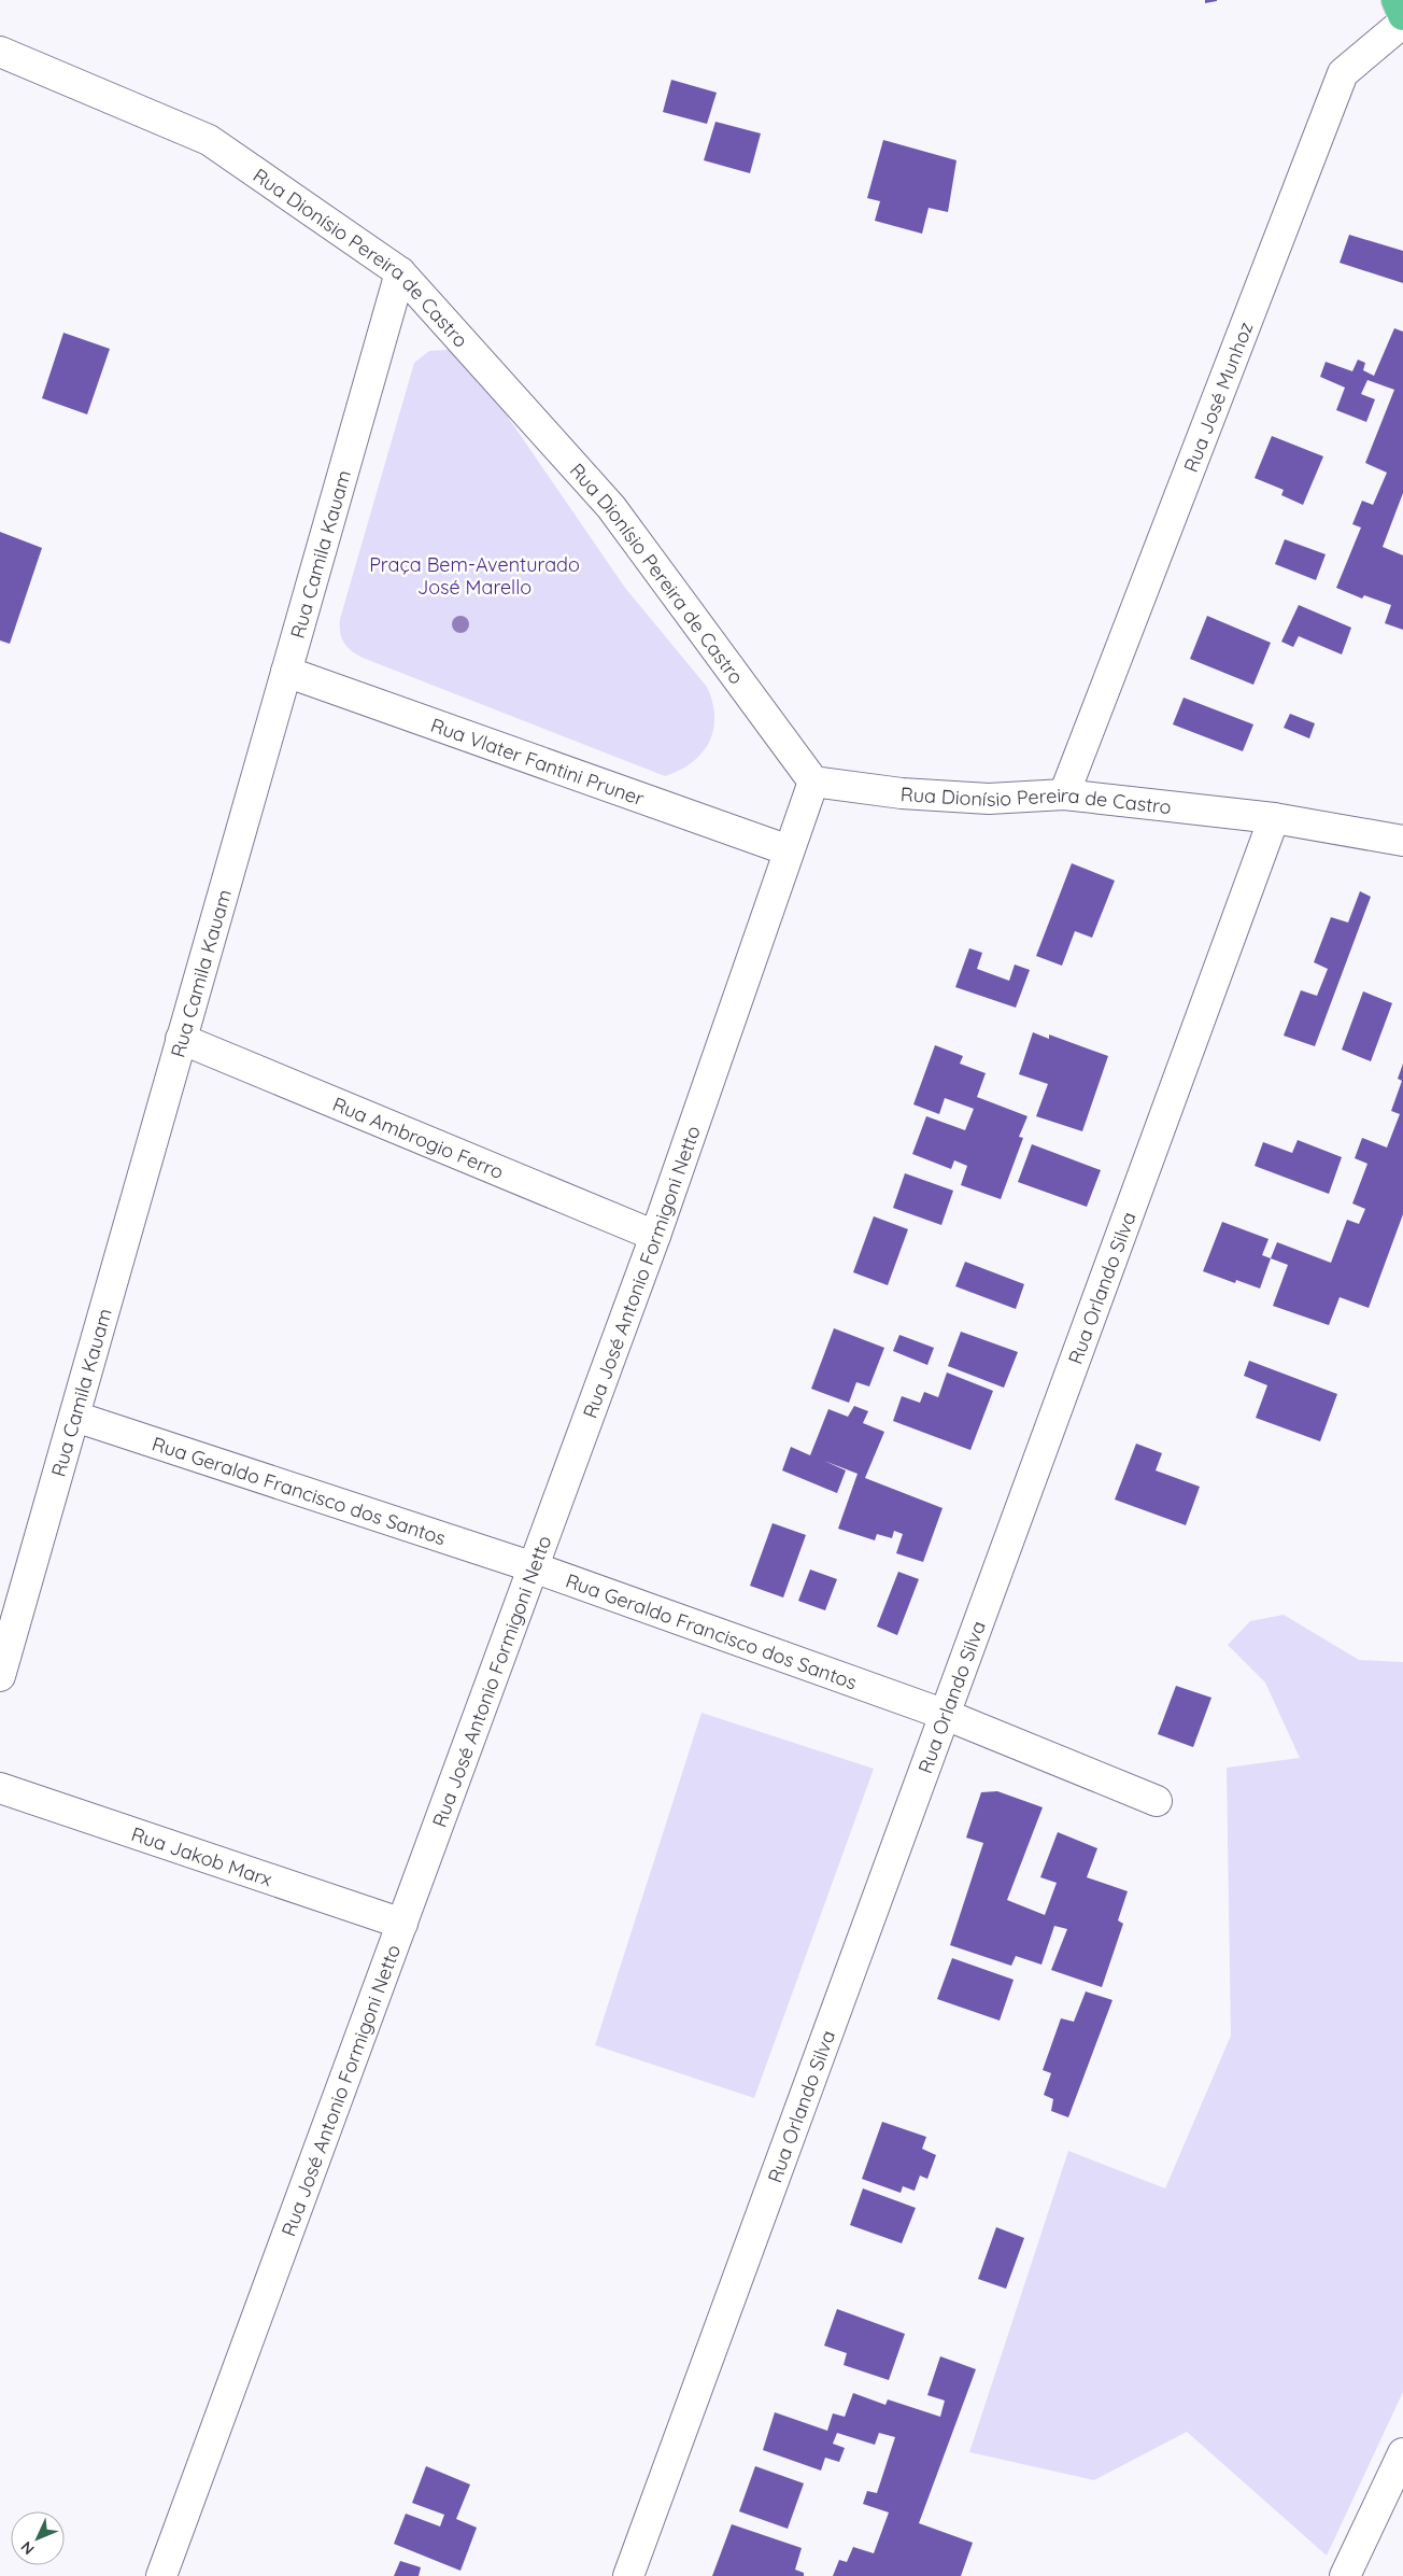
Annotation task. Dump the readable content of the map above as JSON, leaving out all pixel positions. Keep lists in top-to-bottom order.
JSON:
{
  "streets": {
    "street": [
      "Rua Dionísio Pereira de Castro",
      "Rua José Munhoz",
      "Rua Camila Kauam",
      "Rua Vlater Fantini Pruner",
      "Rua Ambrogio Ferro",
      "Rua José Antonio Formigoni Netto",
      "Rua Orlando Silva",
      "Rua Geraldo Francisco dos Santos",
      "Rua Jakob Marx"
    ]
  },
  "crossings": [
    ["Rua Dionísio Pereira de Castro", "Rua José Munhoz"],
    ["Rua Dionísio Pereira de Castro", "Rua Camila Kauam"],
    ["Rua Dionísio Pereira de Castro", "Rua José Antonio Formigoni Netto"],
    ["Rua Dionísio Pereira de Castro", "Rua Orlando Silva"],
    ["Rua Camila Kauam", "Rua Vlater Fantini Pruner"],
    ["Rua Camila Kauam", "Rua Ambrogio Ferro"],
    ["Rua Camila Kauam", "Rua Geraldo Francisco dos Santos"],
    ["Rua Vlater Fantini Pruner", "Rua José Antonio Formigoni Netto"],
    ["Rua Ambrogio Ferro", "Rua José Antonio Formigoni Netto"],
    ["Rua José Antonio Formigoni Netto", "Rua Geraldo Francisco dos Santos"],
    ["Rua José Antonio Formigoni Netto", "Rua Jakob Marx"],
    ["Rua Orlando Silva", "Rua Geraldo Francisco dos Santos"]
  ],
  "parks": ["Praça Bem-Aventurado José Marello"],
  "north": "bottom left"
}
